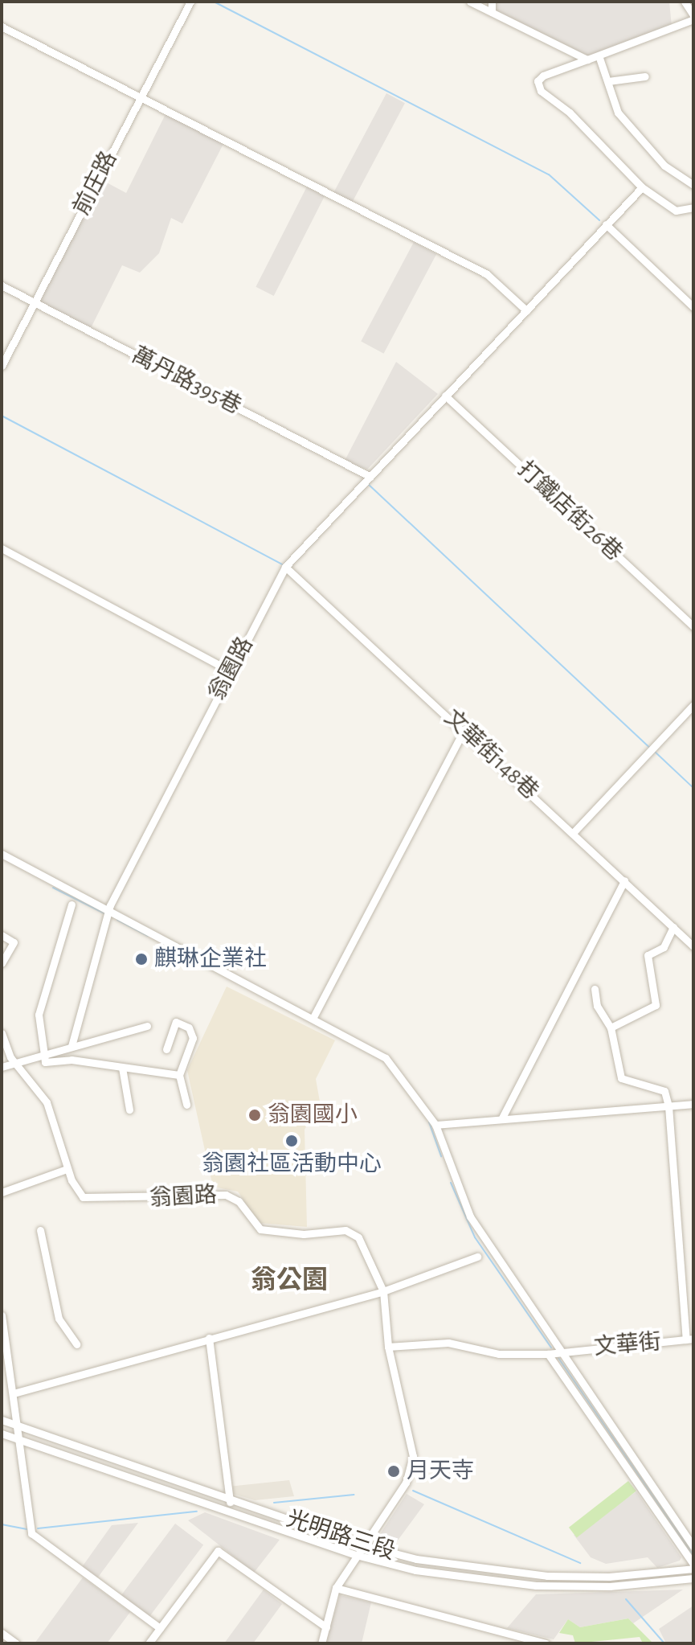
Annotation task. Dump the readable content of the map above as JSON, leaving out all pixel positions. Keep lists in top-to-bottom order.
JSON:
{
  "streets": {
    "street": [
      "前庄路",
      "萬丹路395巷",
      "打鐵店街26巷",
      "翁園路",
      "文華街148巷",
      "文華街",
      "光明路三段"
    ]
  },
  "crossings": [
    ["前庄路", "萬丹路395巷"],
    ["萬丹路395巷", "翁園路"],
    ["打鐵店街26巷", "翁園路"],
    ["翁園路", "文華街148巷"],
    ["翁園路", "光明路三段"]
  ],
  "districts": ["翁公園"],
  "places": [
    "麒琳企業社",
    "翁園國小",
    "翁園社區活動中心",
    "月天寺"
  ]
}
